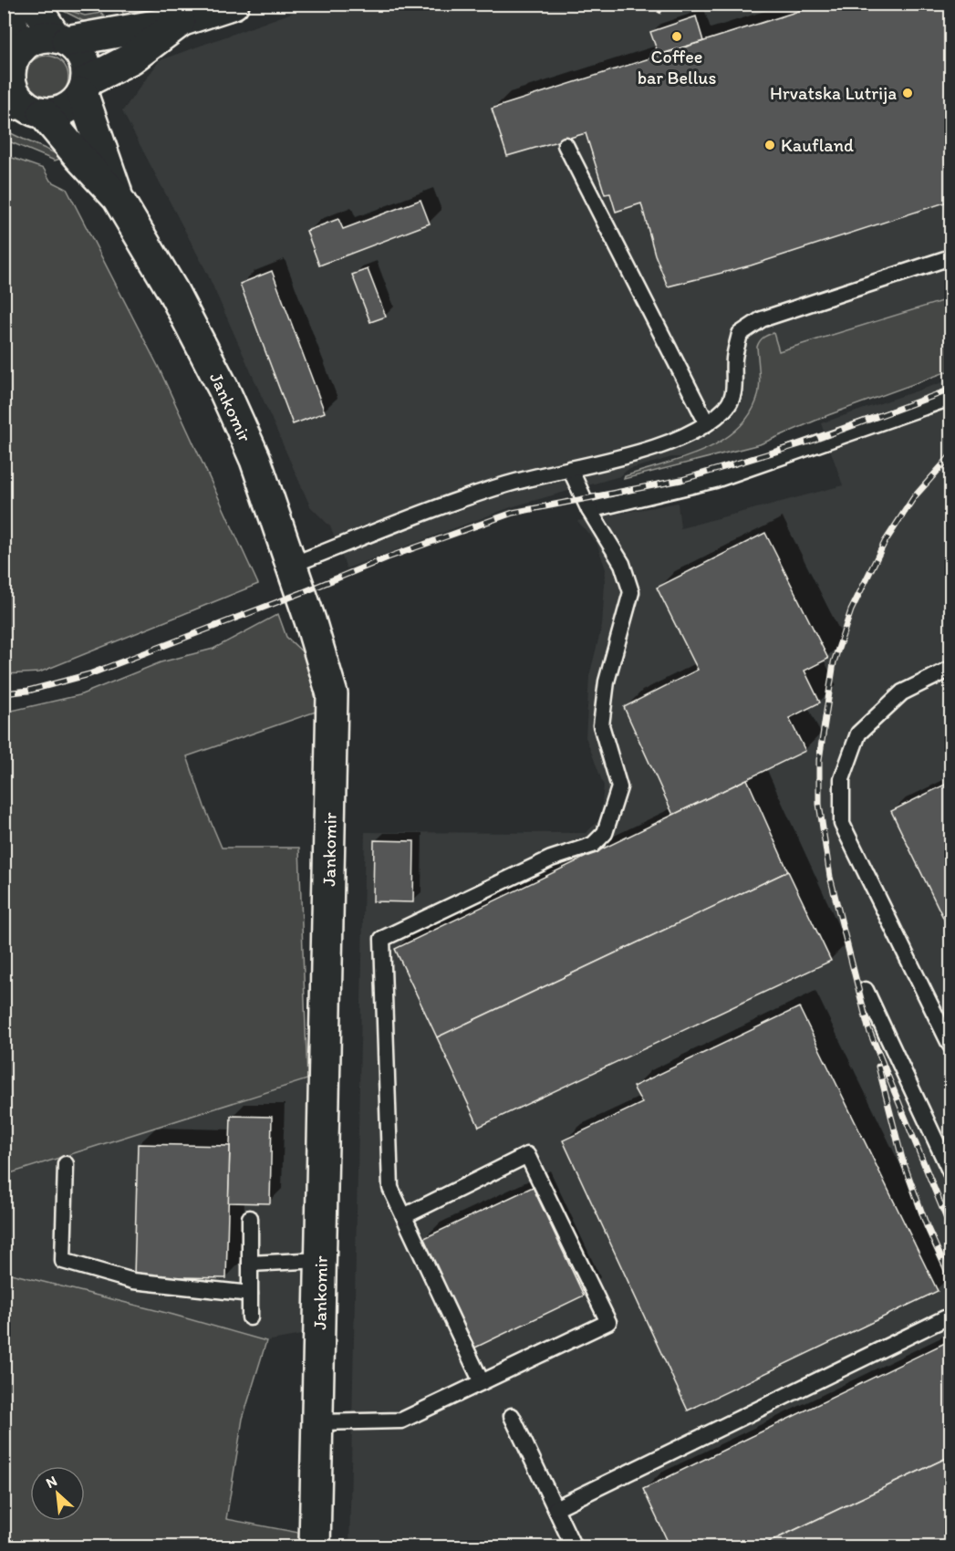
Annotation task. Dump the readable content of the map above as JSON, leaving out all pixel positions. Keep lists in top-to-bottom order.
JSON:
{
  "streets": {
    "street": ["Jankomir"]
  },
  "places": ["Coffee bar Bellus", "Hrvatska Lutrija", "Kaufland"],
  "north": "top left"
}
